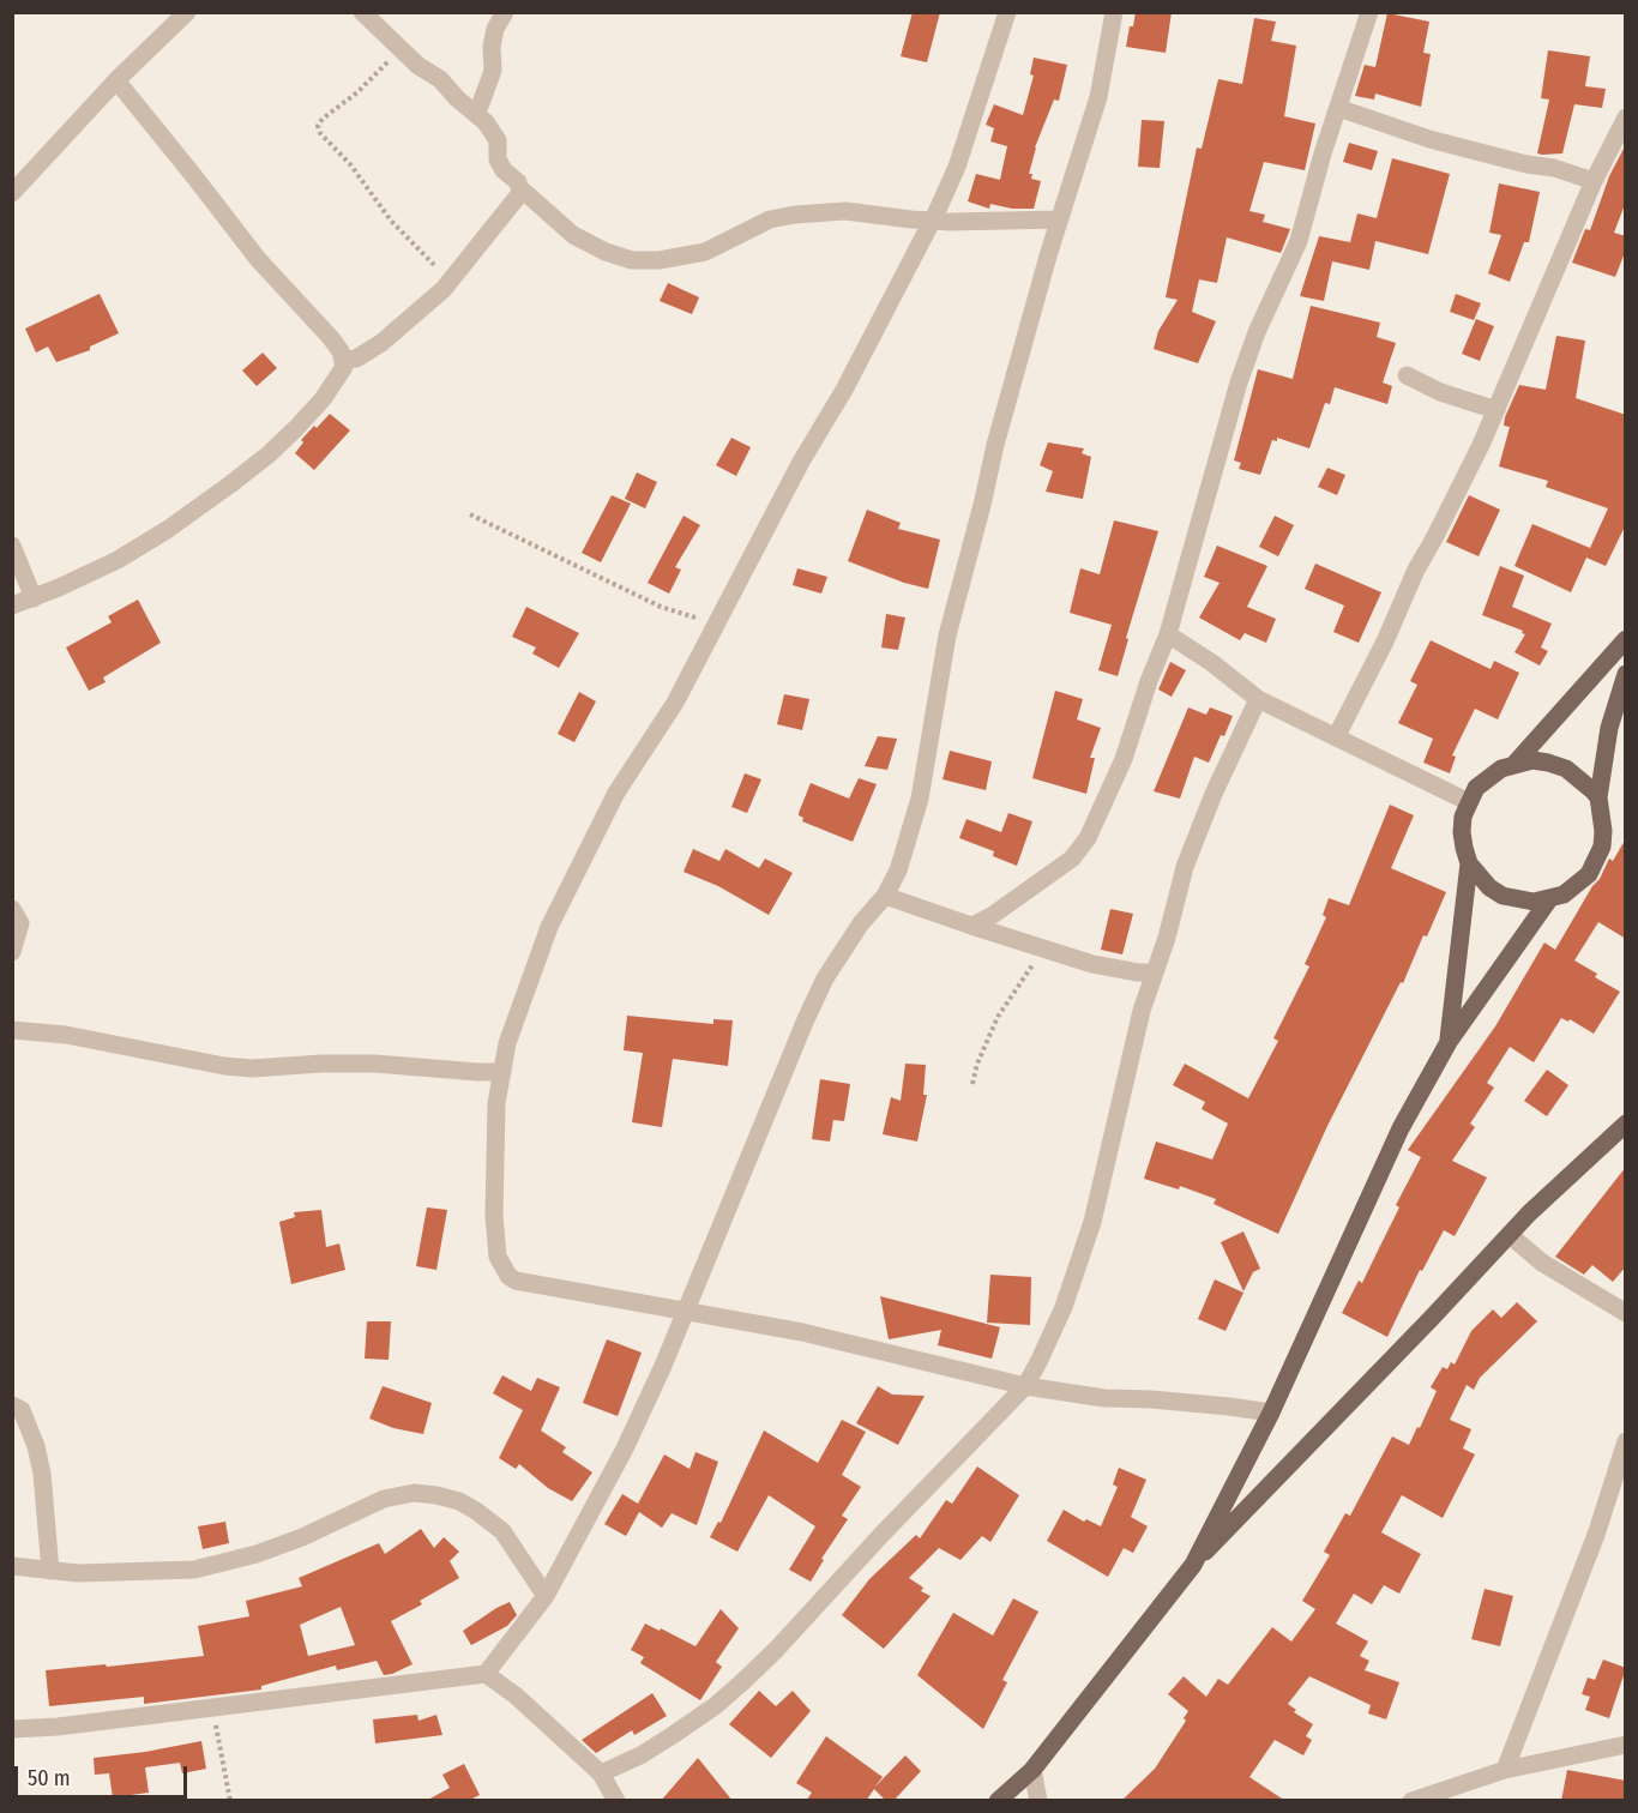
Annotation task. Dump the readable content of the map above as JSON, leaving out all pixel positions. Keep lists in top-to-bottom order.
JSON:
{
  "scale_bar": "50 m"
}
